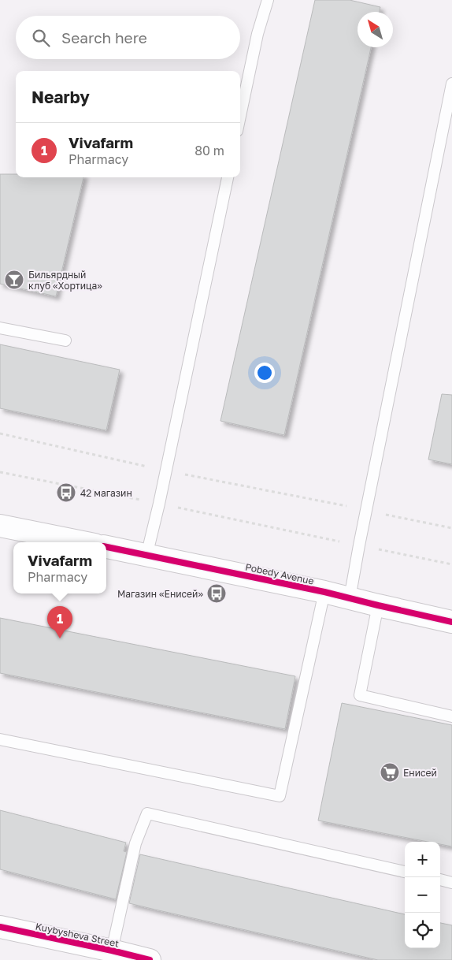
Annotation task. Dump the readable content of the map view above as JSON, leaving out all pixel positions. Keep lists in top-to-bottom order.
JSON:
{
  "streets": {
    "street": ["Pobedy Avenue", "Kuybysheva Street"]
  },
  "places": {
    "bar": ["Бильярдный клуб «Хортица»"],
    "bus stop": ["42 магазин", "Магазин «Енисей»"],
    "supermarket": ["Енисей"]
  },
  "north": "top left",
  "page": {
    "search": "Search here",
    "heading": "Nearby",
    "list": [
      {
        "mark": "1",
        "name": "Vivafarm",
        "note": "Pharmacy",
        "value": "80 m"
      }
    ],
    "popup": ["Vivafarm", "Pharmacy"],
    "pins": "1",
    "map_buttons": ["+", "−"]
  }
}
